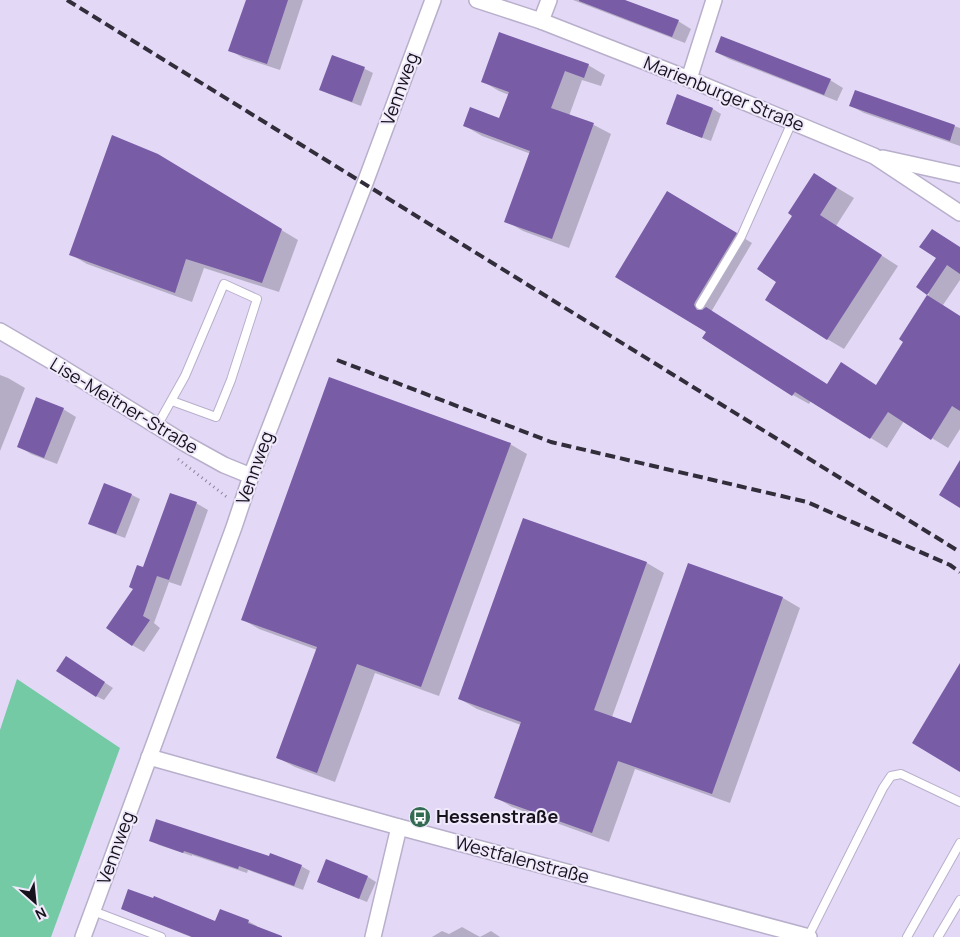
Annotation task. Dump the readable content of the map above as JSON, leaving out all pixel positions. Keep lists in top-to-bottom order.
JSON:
{
  "streets": {
    "street": [
      "Vennweg",
      "Marienburger Straße",
      "Lise-Meitner-Straße",
      "Westfalenstraße"
    ]
  },
  "crossings": [
    ["Vennweg", "Lise-Meitner-Straße"],
    ["Vennweg", "Westfalenstraße"]
  ],
  "places": {
    "bus stop": ["Hessenstraße"]
  },
  "north": "bottom right"
}
